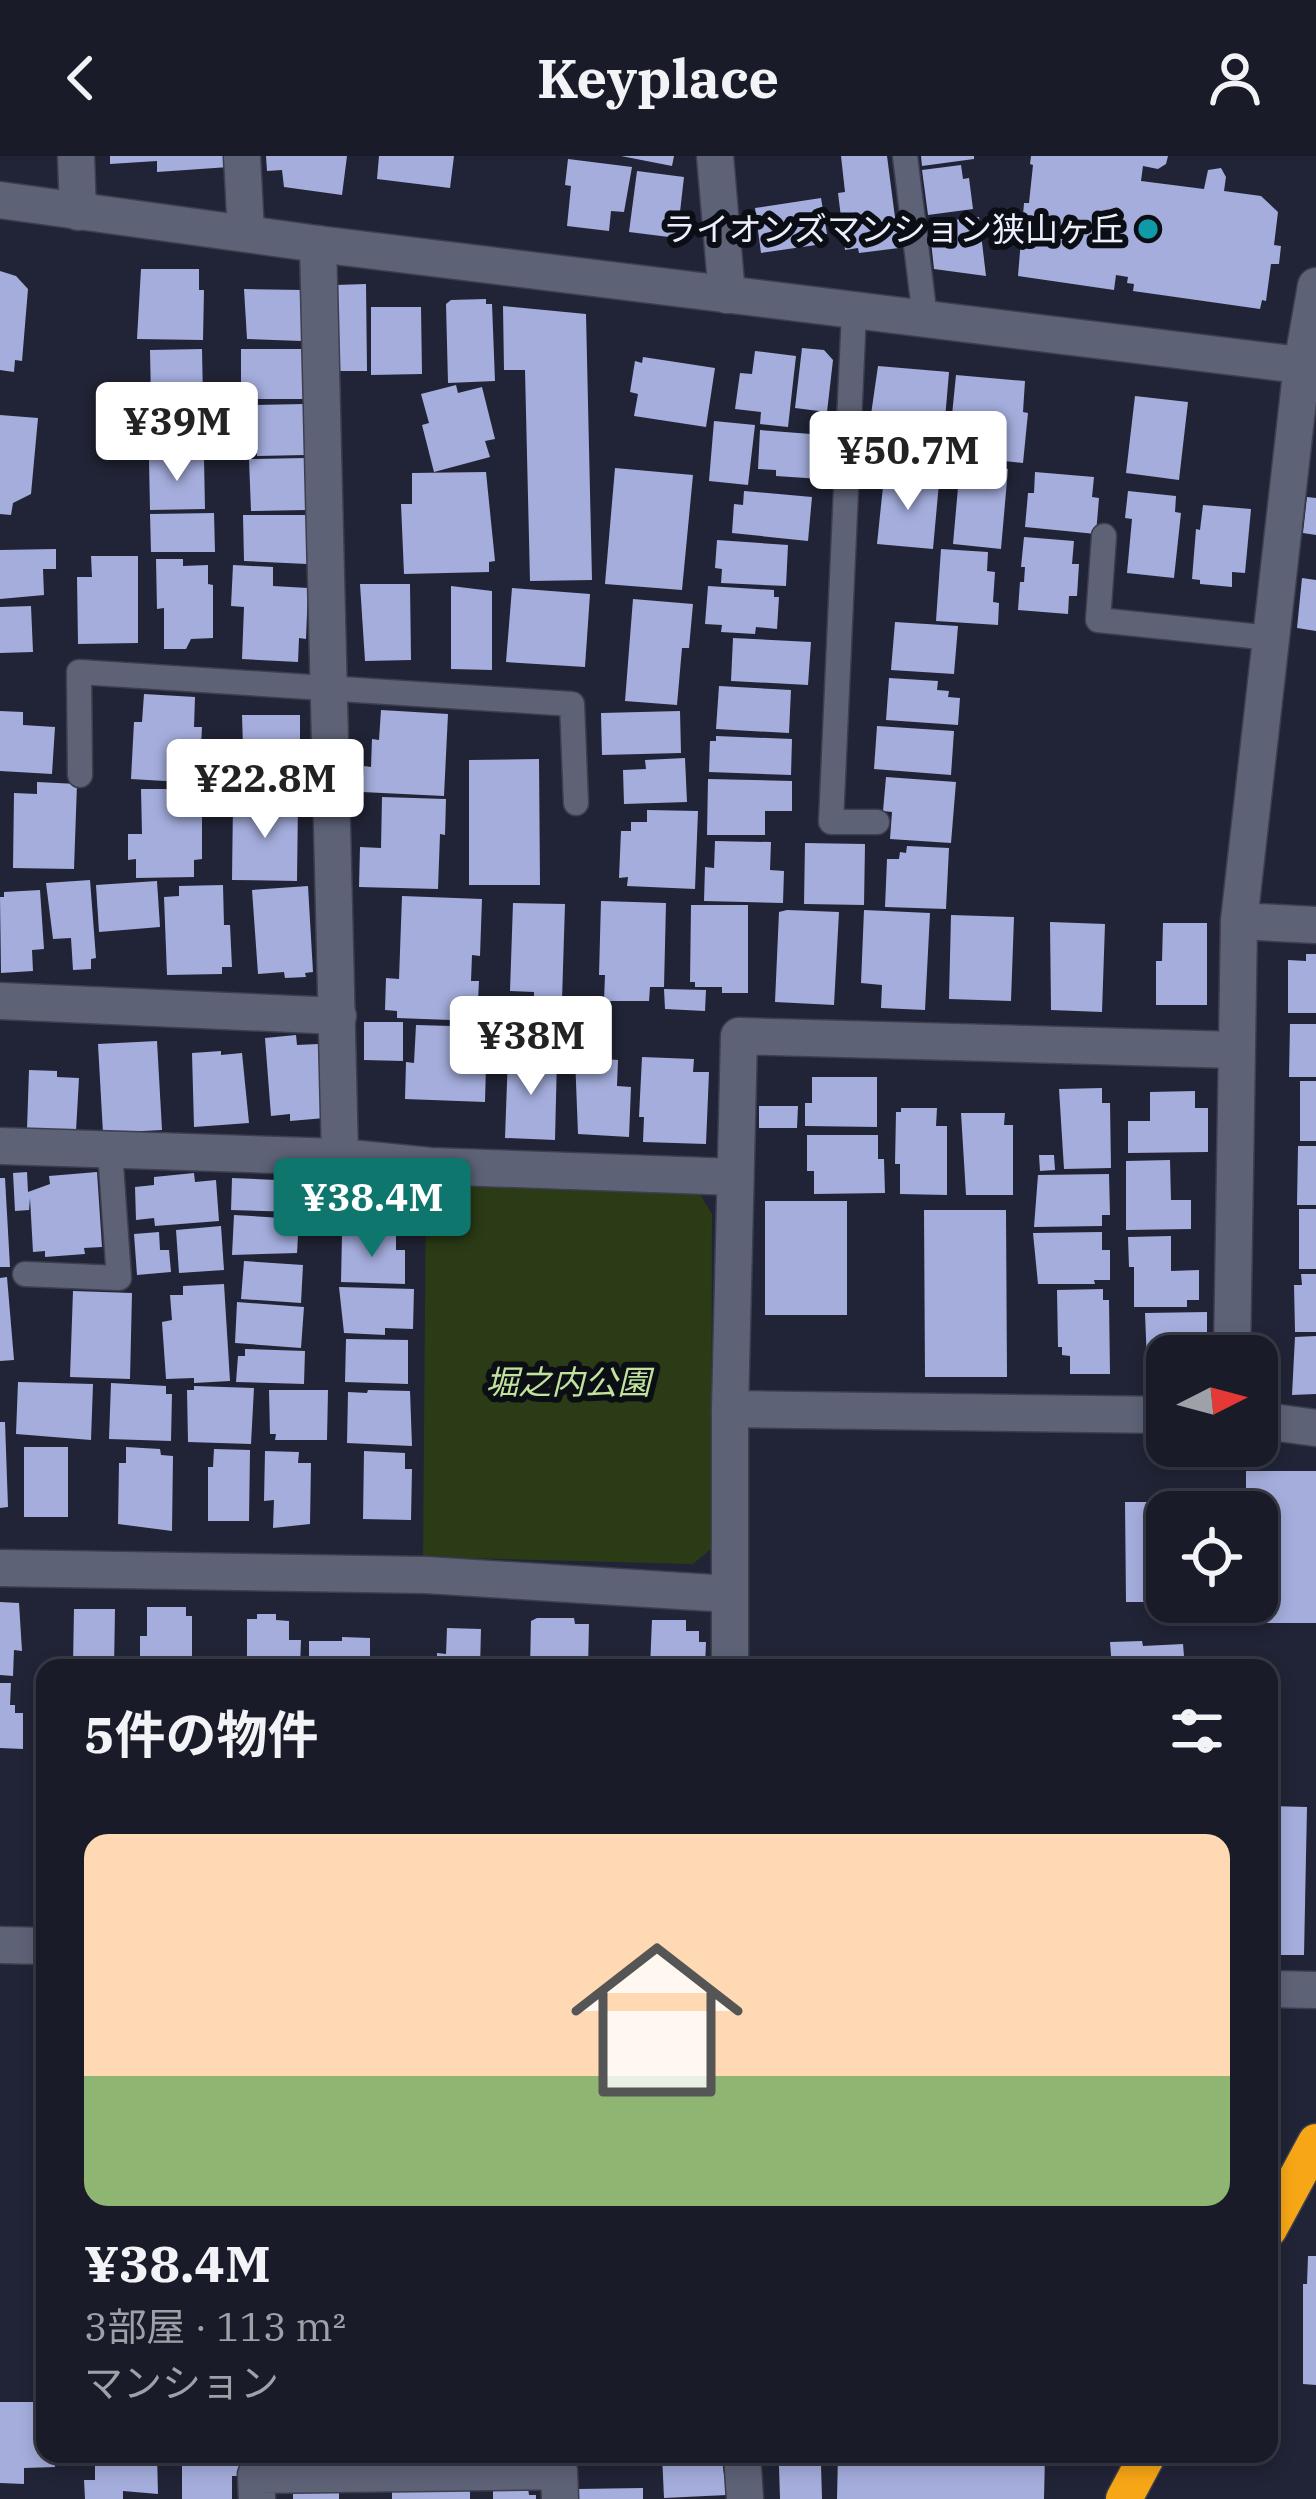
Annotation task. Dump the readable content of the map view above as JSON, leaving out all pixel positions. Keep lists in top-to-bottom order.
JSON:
{
  "parks": ["堀之内公園"],
  "places": ["ライオンズマンション狭山ヶ丘"],
  "north": "right",
  "page": {
    "header": "Keyplace",
    "price": [
      "¥39M",
      "¥50.7M",
      "¥22.8M",
      "¥38M",
      "¥38.4M"
    ],
    "heading": "5件の物件",
    "list": [
      {
        "name": "¥38.4M",
        "note": "3部屋 · 113 m² · マンション"
      }
    ]
  }
}
